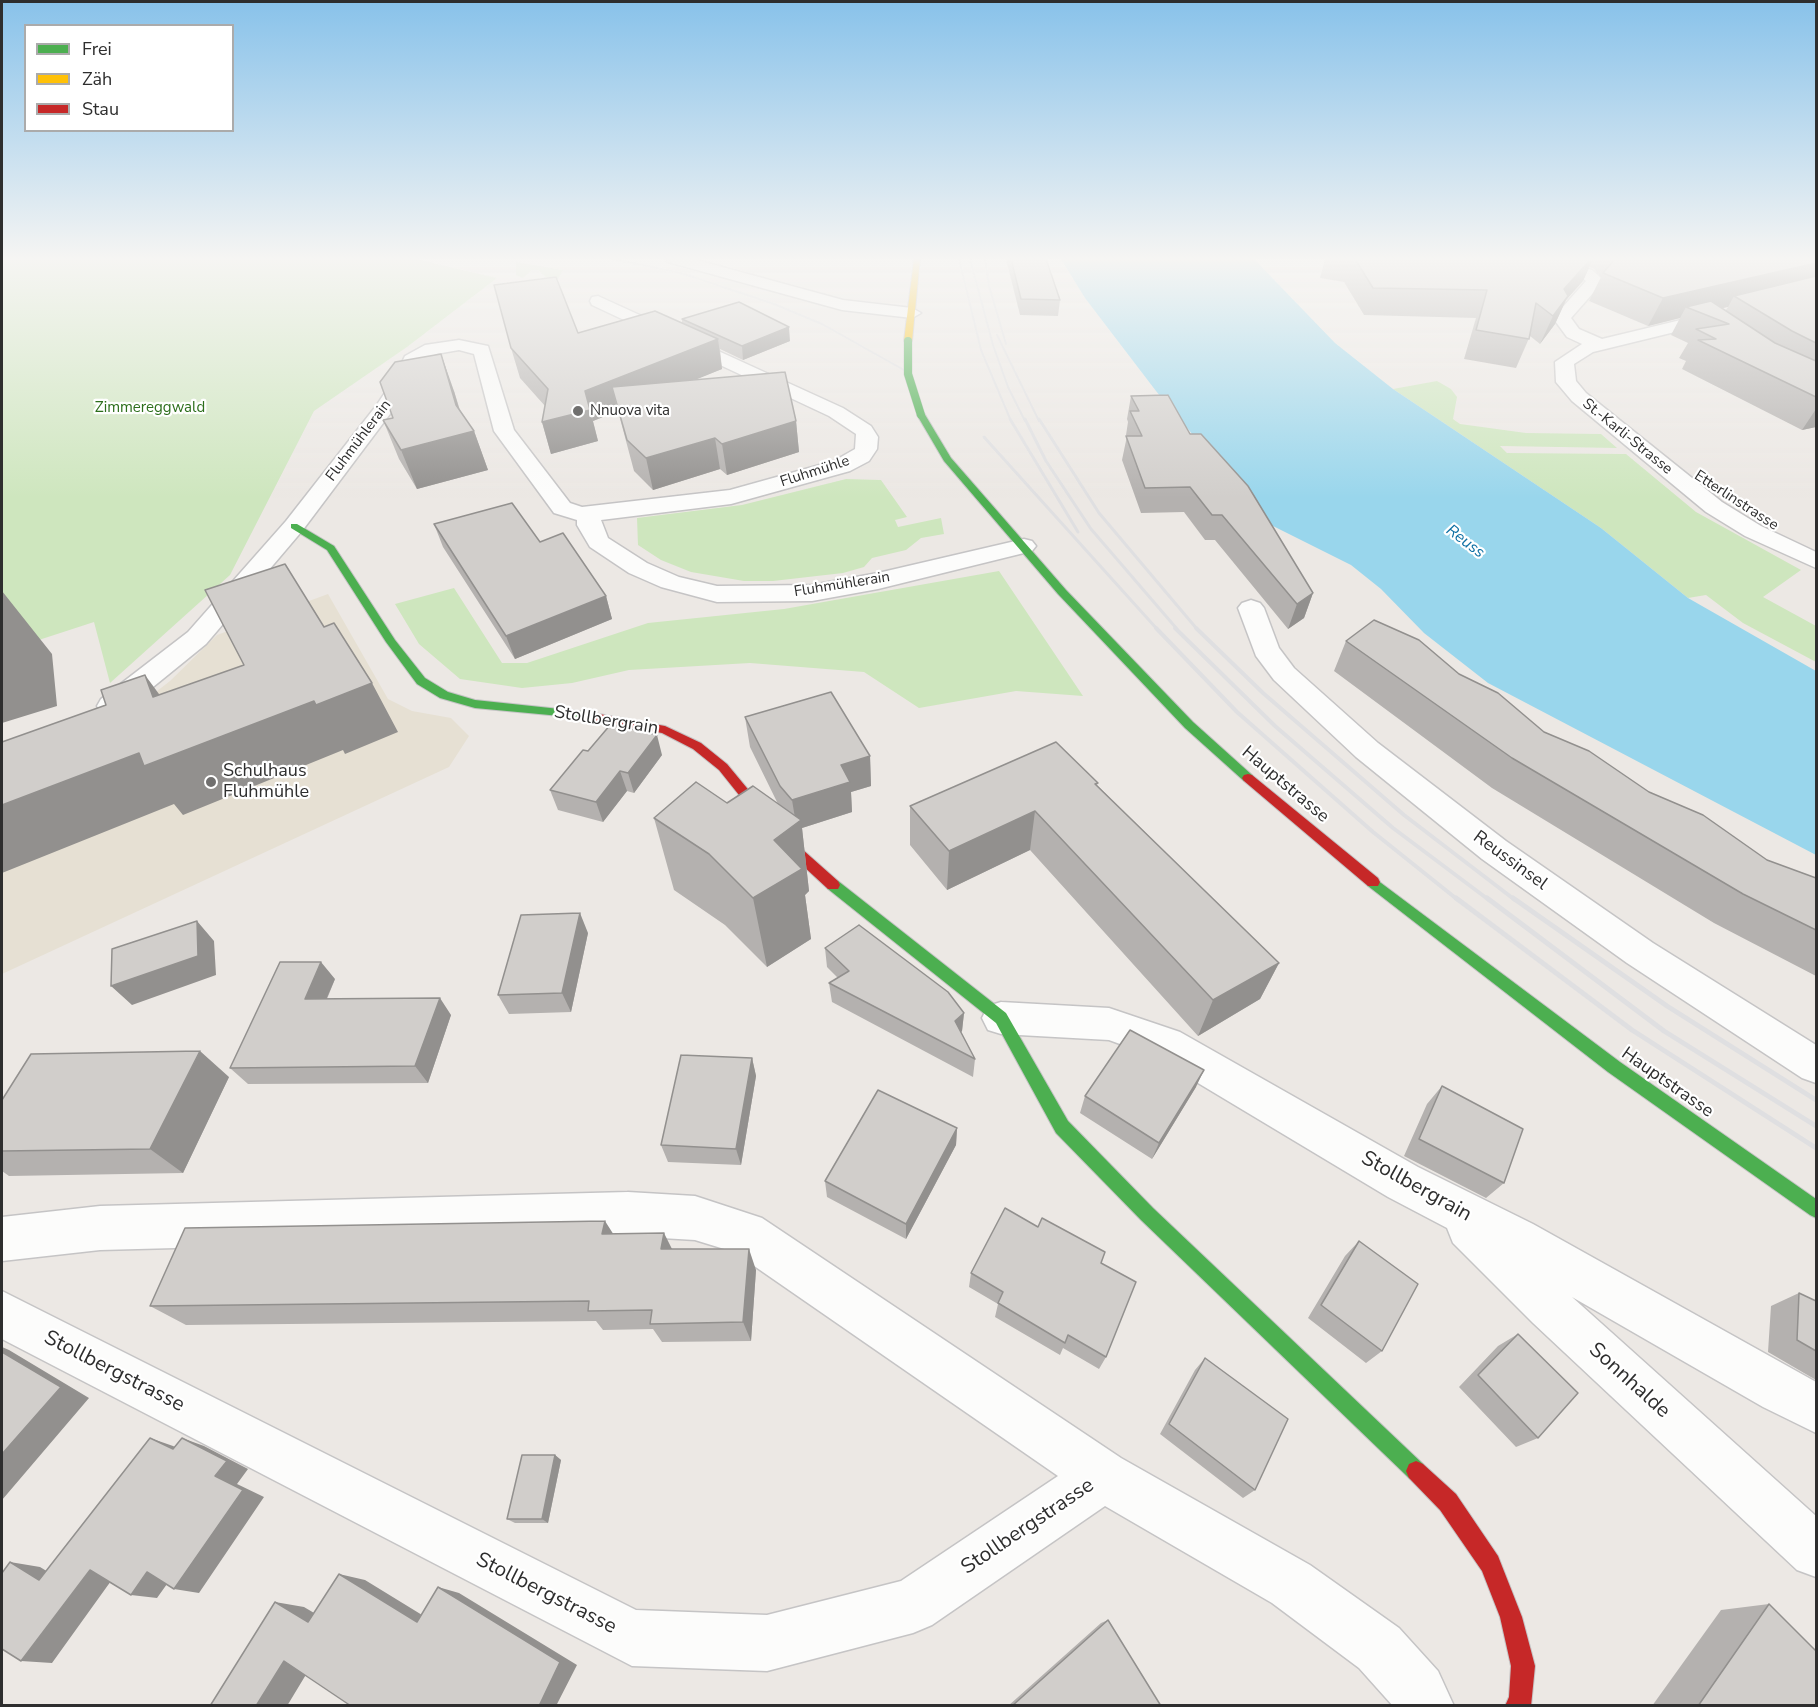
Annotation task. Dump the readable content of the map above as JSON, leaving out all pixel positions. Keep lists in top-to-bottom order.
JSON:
{
  "streets": {
    "main road": ["Stollbergrain", "Hauptstrasse"],
    "street": [
      "St.-Karli-Strasse",
      "Fluhmühlerain",
      "Fluhmühle",
      "Reussinsel",
      "Stollbergstrasse",
      "Sonnhalde"
    ]
  },
  "crossings": [
    ["Fluhmühlerain", "Fluhmühle"],
    ["Fluhmühlerain", "Stollbergrain"],
    ["Fluhmühlerain", "Hauptstrasse"],
    ["Stollbergrain", "Sonnhalde"]
  ],
  "water": ["Reuss"],
  "parks": ["Zimmereggwald"],
  "places": ["Nnuova vita", "Schulhaus Fluhmühle"],
  "legend": ["Frei", "Zäh", "Stau"]
}
